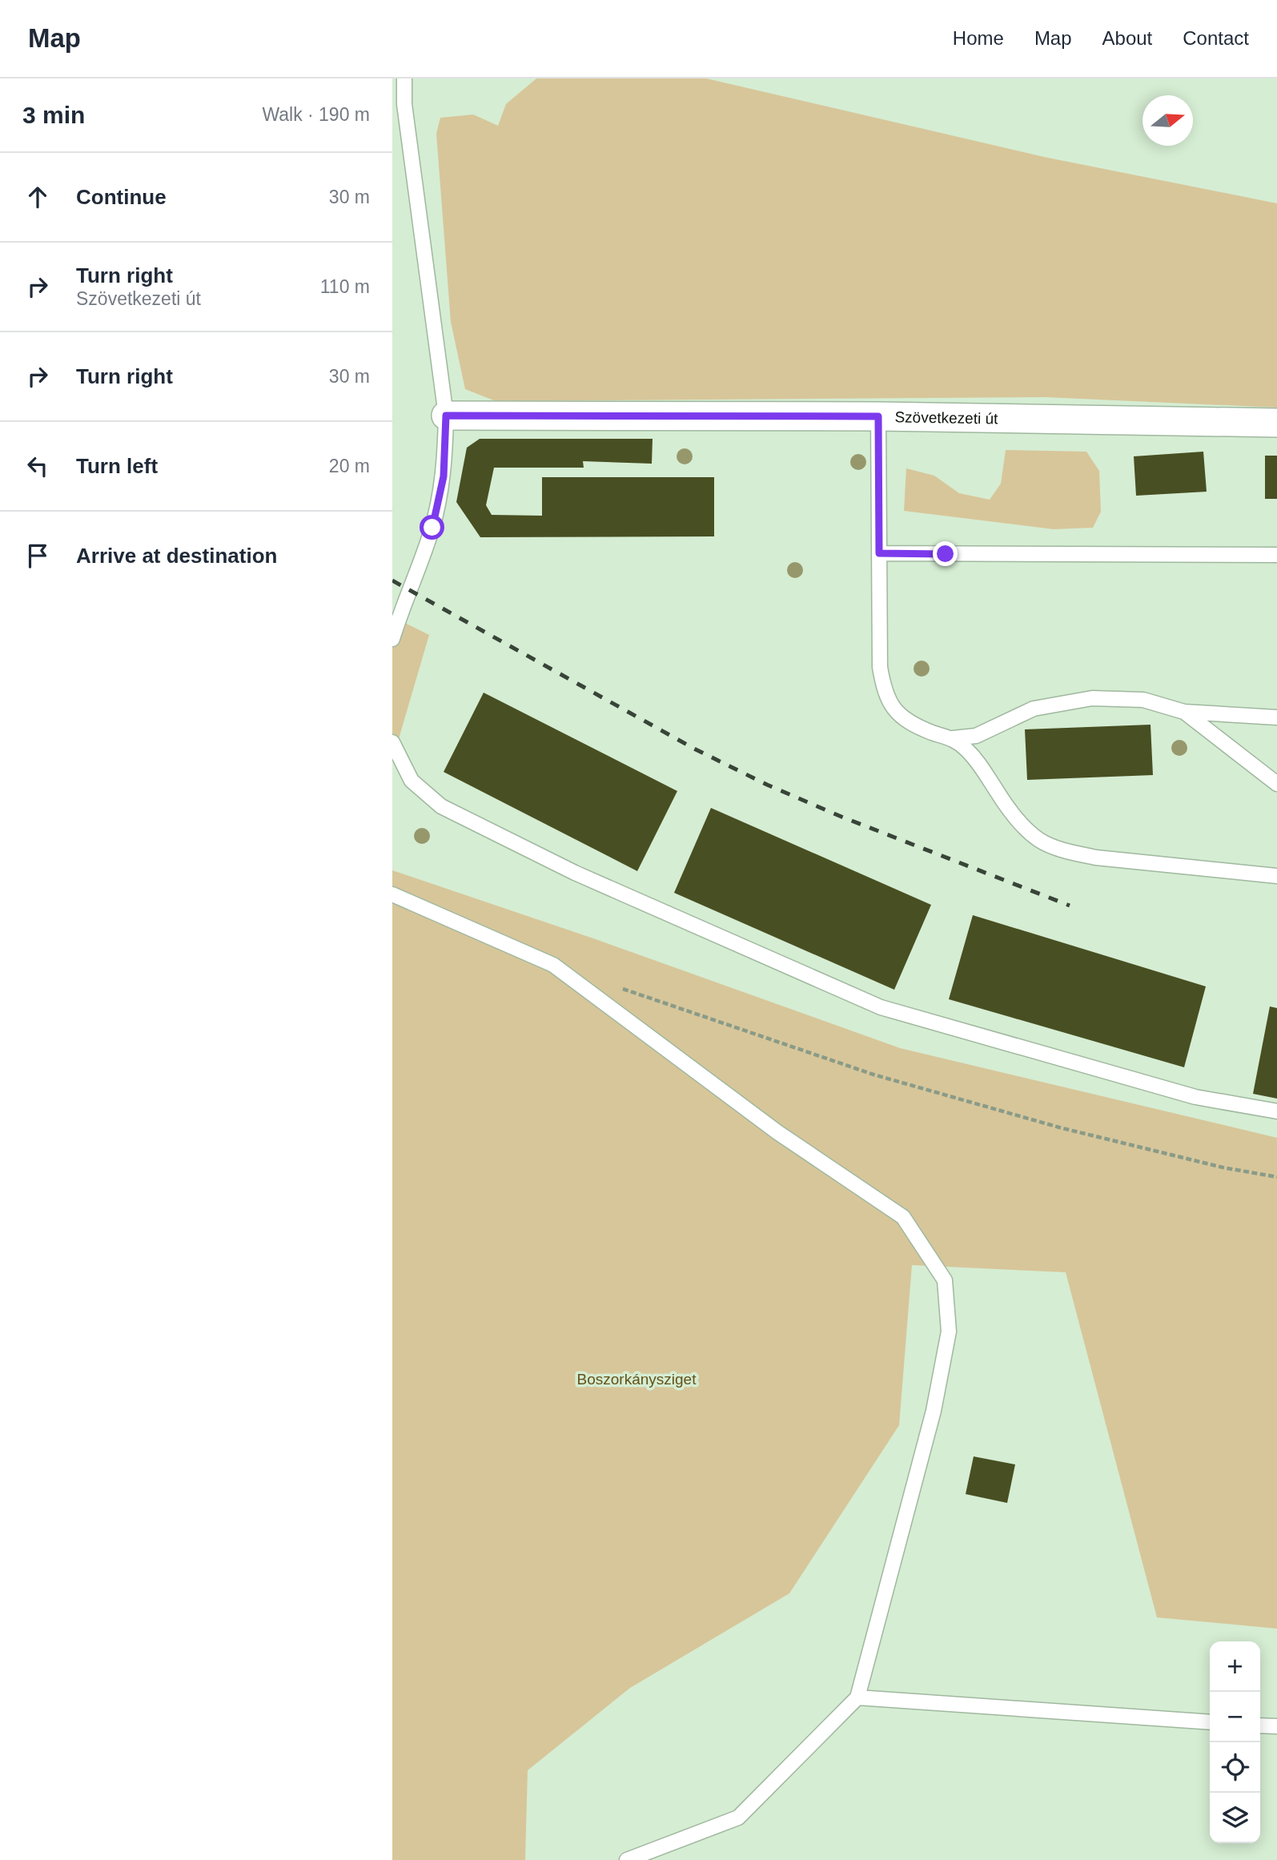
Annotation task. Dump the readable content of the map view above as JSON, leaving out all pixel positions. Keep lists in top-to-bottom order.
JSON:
{
  "streets": {
    "street": ["Szövetkezeti út"]
  },
  "parks": ["Boszorkánysziget"],
  "north": "right",
  "page": {
    "header": "Map",
    "nav": [
      "Home",
      "Map",
      "About",
      "Contact"
    ],
    "heading": ["3 min", "Walk · 190 m"],
    "list": [
      ["Continue", "30 m"],
      ["Turn right", "Szövetkezeti út", "110 m"],
      ["Turn right", "30 m"],
      ["Turn left", "20 m"],
      "Arrive at destination"
    ],
    "map_buttons": ["+", "−"]
  }
}
